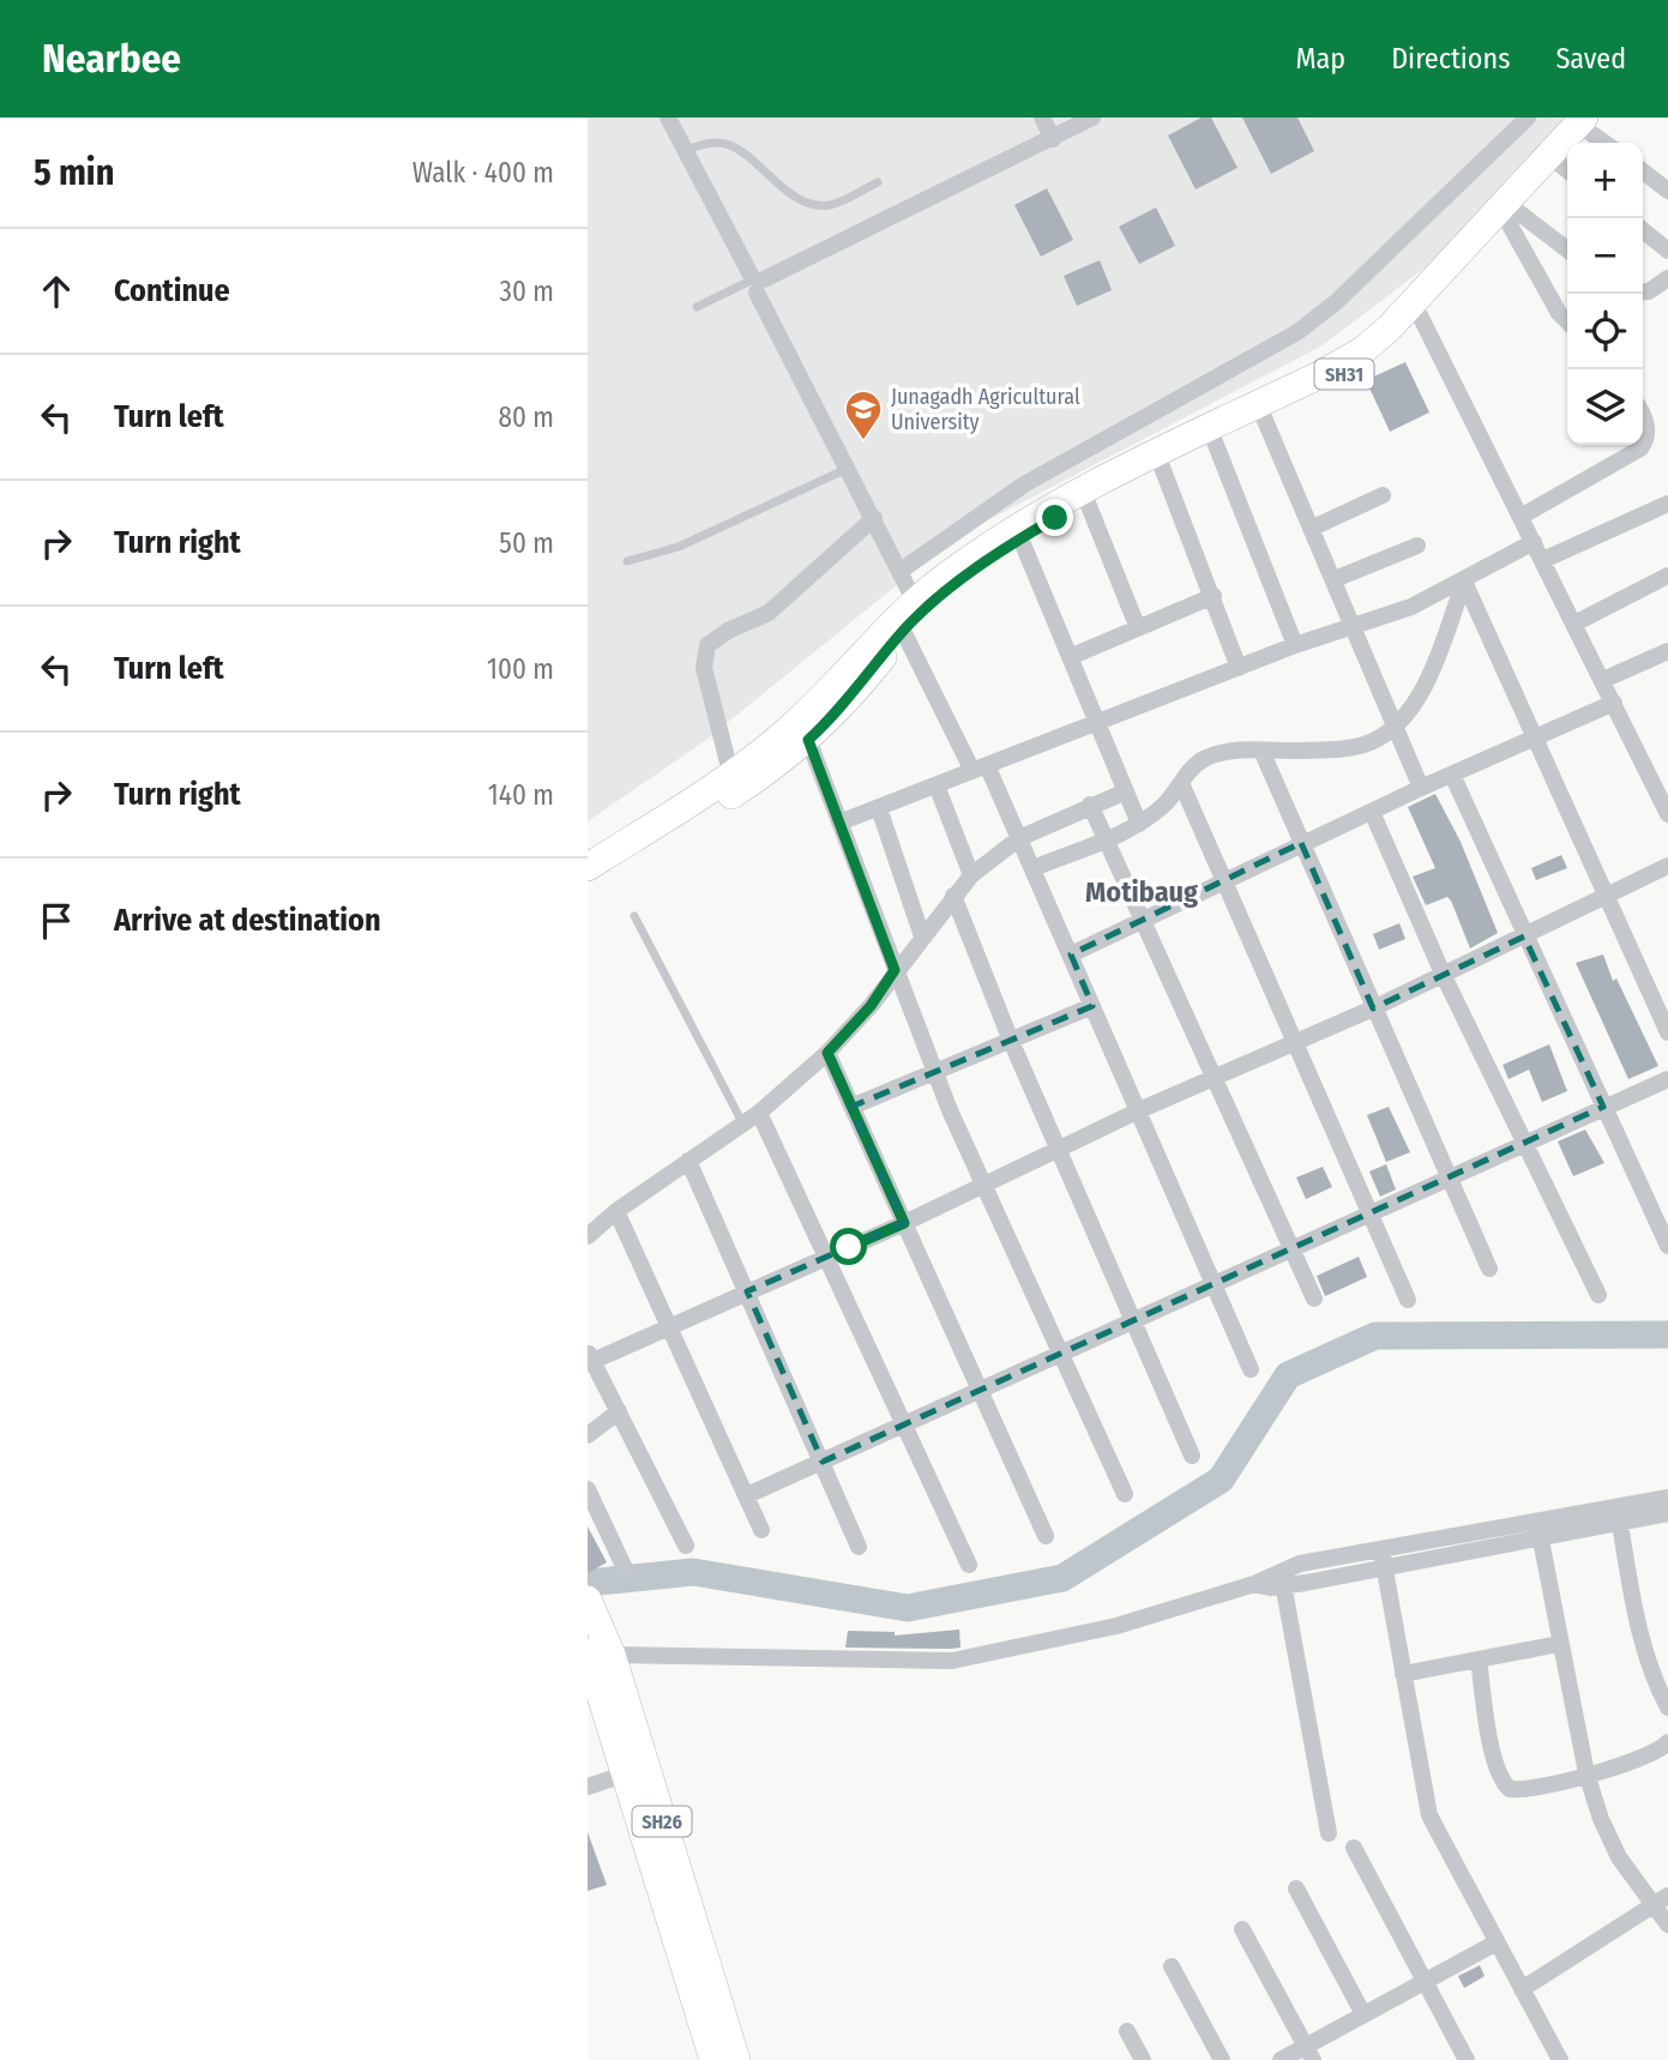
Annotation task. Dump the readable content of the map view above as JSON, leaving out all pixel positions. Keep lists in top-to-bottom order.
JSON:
{
  "streets": {
    "main road": ["SH31", "SH26"]
  },
  "districts": ["Motibaug"],
  "places": {
    "school or university": ["Junagadh Agricultural University"]
  },
  "page": {
    "header": "Nearbee",
    "nav": ["Map", "Directions", "Saved"],
    "heading": ["5 min", "Walk · 400 m"],
    "map_buttons": ["+", "−"],
    "list": [
      ["Continue", "30 m"],
      ["Turn left", "80 m"],
      ["Turn right", "50 m"],
      ["Turn left", "100 m"],
      ["Turn right", "140 m"],
      "Arrive at destination"
    ]
  }
}
